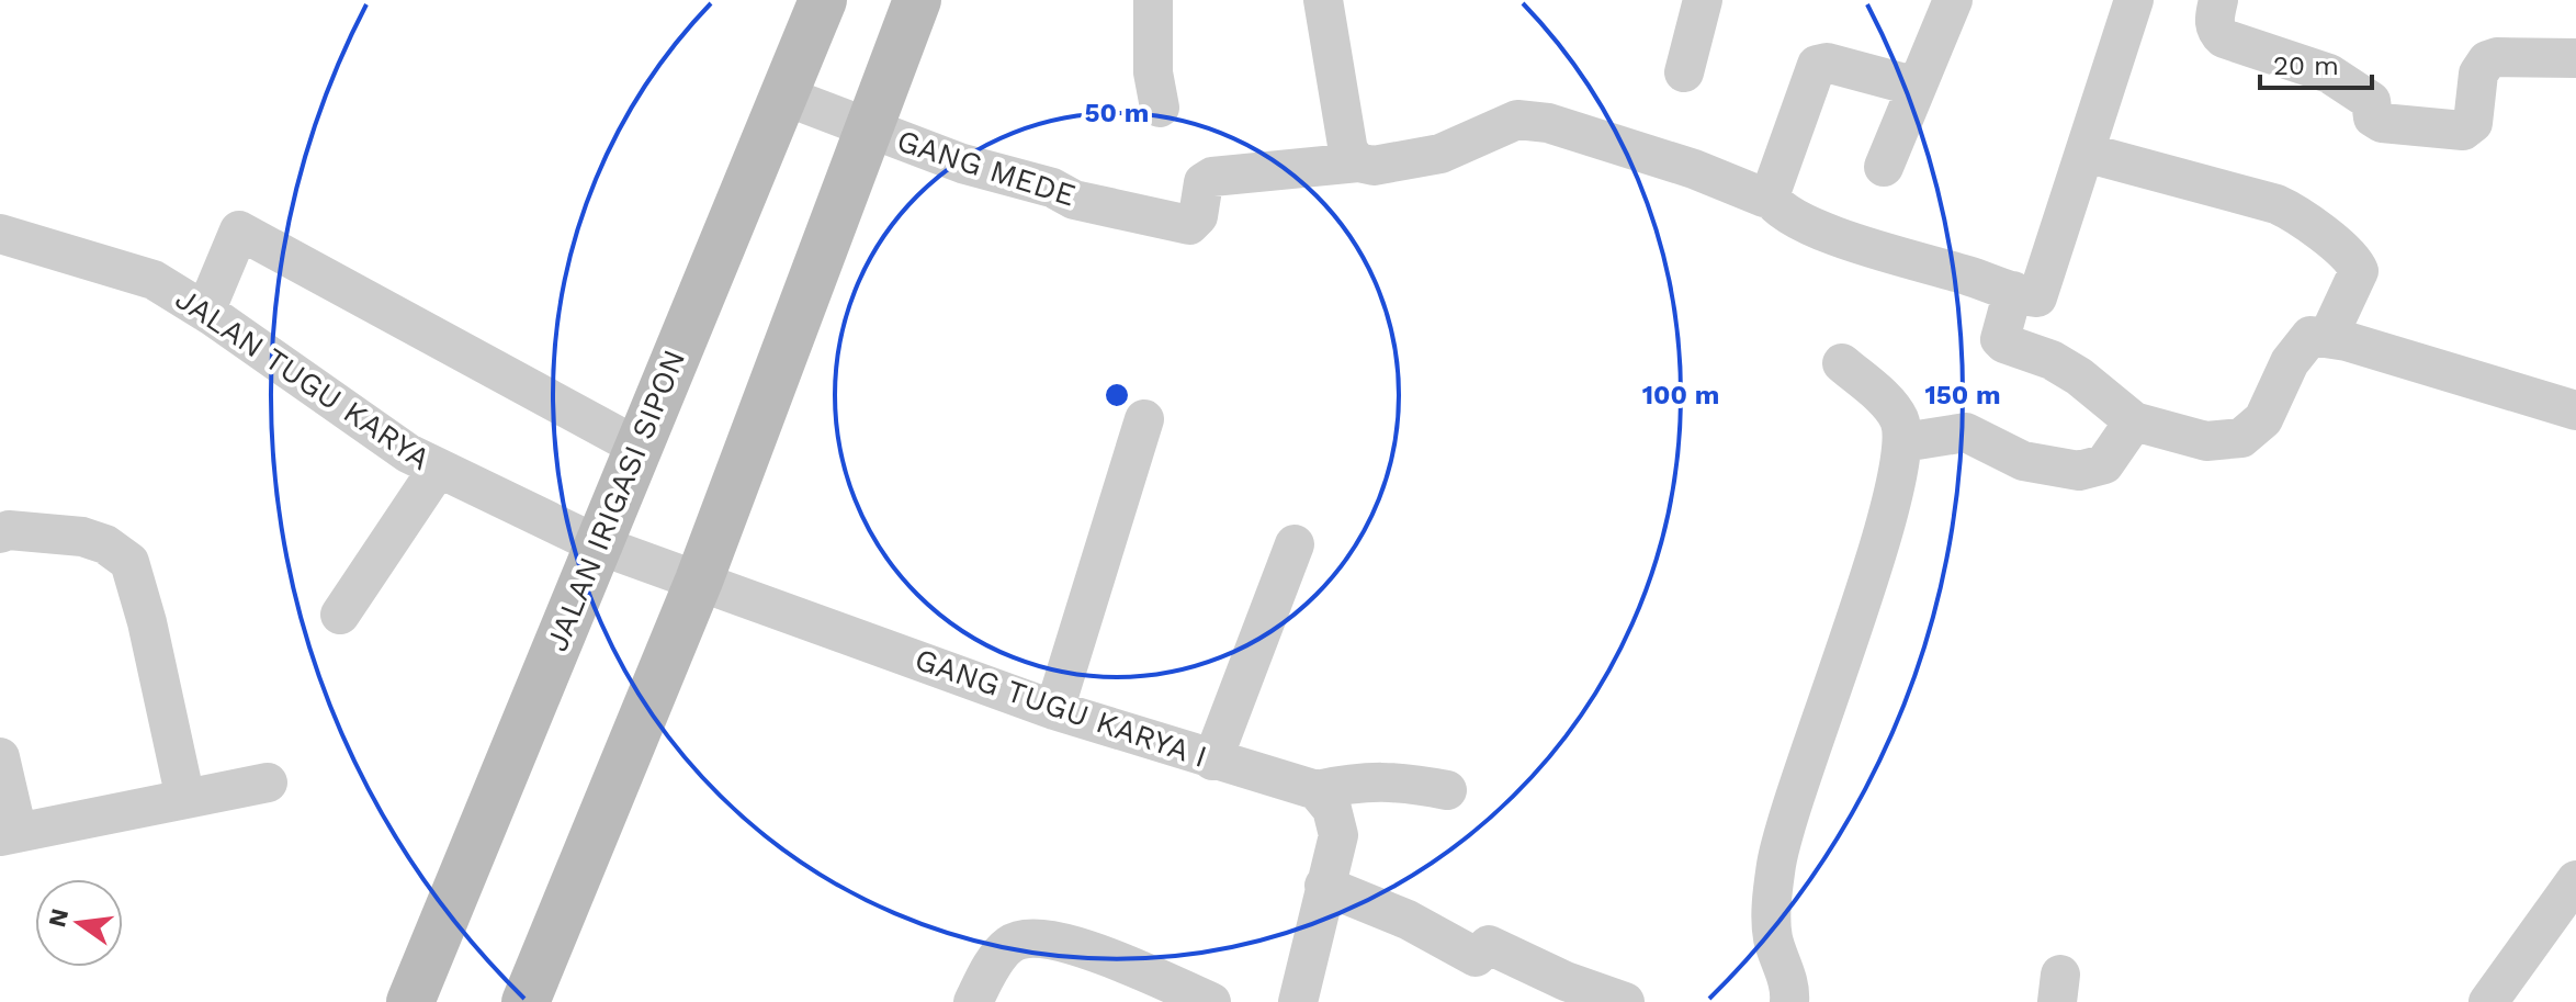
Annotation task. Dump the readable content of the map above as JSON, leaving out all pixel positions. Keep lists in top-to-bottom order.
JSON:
{
  "streets": {
    "street": [
      "GANG MEDE",
      "JALAN TUGU KARYA",
      "JALAN IRIGASI SIPON",
      "GANG TUGU KARYA I"
    ]
  },
  "crossings": [
    ["GANG MEDE", "JALAN IRIGASI SIPON"],
    ["JALAN TUGU KARYA", "JALAN IRIGASI SIPON"],
    ["JALAN TUGU KARYA", "GANG TUGU KARYA I"],
    ["JALAN IRIGASI SIPON", "GANG TUGU KARYA I"]
  ],
  "scale_bar": "20 m",
  "north": "left",
  "rings": ["50 m", "100 m", "150 m"]
}
